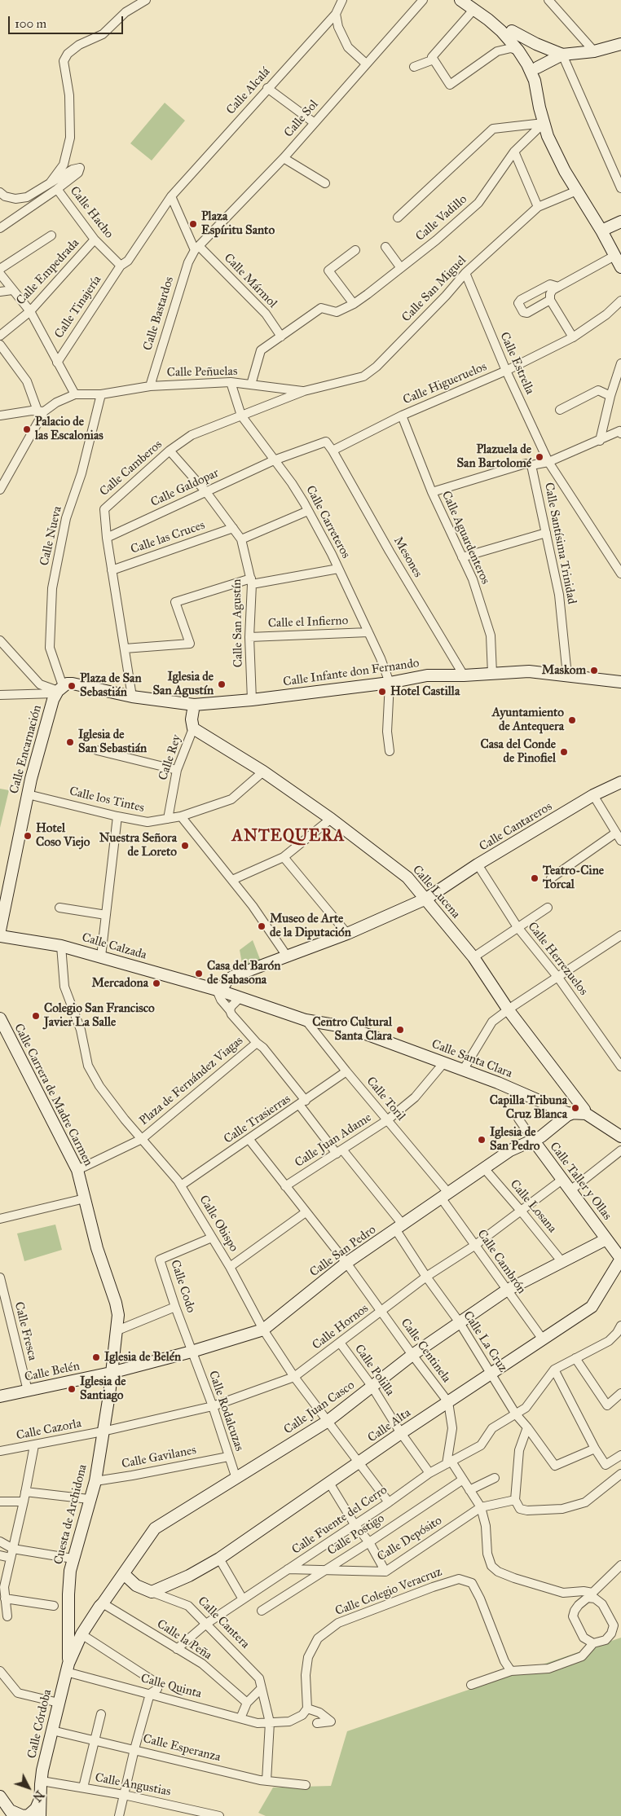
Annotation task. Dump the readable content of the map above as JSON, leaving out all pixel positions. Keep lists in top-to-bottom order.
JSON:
{
  "streets": {
    "street": [
      "Calle Alcalá",
      "Calle Sol",
      "Calle Hacho",
      "Calle Vadillo",
      "Calle Empedrada",
      "Calle Mármol",
      "Calle San Miguel",
      "Calle Tinajería",
      "Calle Bastardos",
      "Calle Estrella",
      "Calle Peñuelas",
      "Calle Higueruelos",
      "Calle Camberos",
      "Calle Galdopar",
      "Calle Carreteros",
      "Calle Nueva",
      "Calle las Cruces",
      "Calle Aguardenteros",
      "Calle Santísima Trinidad",
      "Mesones",
      "Calle el Infierno",
      "Calle San Agustín",
      "Calle Infante don Fernando",
      "Calle Encarnación",
      "Calle Rey",
      "Calle los Tintes",
      "Calle Cantareros",
      "Calle Lucena",
      "Calle Calzada",
      "Calle Herrezuelos",
      "Calle Santa Clara",
      "Plaza de Fernández Viagas",
      "Calle Carrera de Madre Carmen",
      "Calle Toril",
      "Calle Trasierras",
      "Calle Juan Adame",
      "Calle Taller y Ollas",
      "Calle Losana",
      "Calle Obispo",
      "Calle San Pedro",
      "Calle Cambrón",
      "Calle Codo",
      "Calle Hornos",
      "Calle Fresca",
      "Calle La Cruz",
      "Calle Centinela",
      "Calle Polilla",
      "Calle Belén",
      "Calle Juan Casco",
      "Calle Rodalcuzas",
      "Calle Alta",
      "Calle Cazorla",
      "Calle Gavilanes",
      "Cuesta de Archidona",
      "Calle Fuente del Cerro",
      "Calle Postigo",
      "Calle Depósito",
      "Calle Colegio Veracruz",
      "Calle Cantera",
      "Calle la Peña",
      "Calle Quinta",
      "Calle Córdoba",
      "Calle Esperanza",
      "Calle Angustias"
    ]
  },
  "crossings": [
    ["Calle Alcalá", "Calle Hacho"],
    ["Calle Alcalá", "Calle Tinajería"],
    ["Calle Sol", "Calle Mármol"],
    ["Calle Sol", "Calle Bastardos"],
    ["Calle Hacho", "Calle Empedrada"],
    ["Calle Hacho", "Calle Tinajería"],
    ["Calle Vadillo", "Calle Mármol"],
    ["Calle Mármol", "Calle Bastardos"],
    ["Calle San Miguel", "Calle Estrella"],
    ["Calle San Miguel", "Calle Peñuelas"],
    ["Calle San Miguel", "Calle Camberos"],
    ["Calle Bastardos", "Calle Peñuelas"],
    ["Calle Estrella", "Calle Higueruelos"],
    ["Calle Peñuelas", "Calle Camberos"],
    ["Calle Peñuelas", "Calle Carreteros"],
    ["Calle Peñuelas", "Calle Nueva"],
    ["Calle Higueruelos", "Calle Aguardenteros"],
    ["Calle Higueruelos", "Mesones"],
    ["Calle Camberos", "Calle Galdopar"],
    ["Calle Camberos", "Calle Carreteros"],
    ["Calle Camberos", "Calle las Cruces"],
    ["Calle Camberos", "Calle San Agustín"],
    ["Calle Camberos", "Calle Infante don Fernando"],
    ["Calle Galdopar", "Calle Carreteros"],
    ["Calle Galdopar", "Calle San Agustín"],
    ["Calle Carreteros", "Calle el Infierno"],
    ["Calle Carreteros", "Calle Infante don Fernando"],
    ["Calle Nueva", "Calle Infante don Fernando"],
    ["Calle Nueva", "Calle Encarnación"],
    ["Calle las Cruces", "Calle San Agustín"],
    ["Calle Aguardenteros", "Calle Infante don Fernando"],
    ["Calle Santísima Trinidad", "Calle Infante don Fernando"],
    ["Mesones", "Calle Infante don Fernando"],
    ["Calle el Infierno", "Calle San Agustín"],
    ["Calle San Agustín", "Calle Infante don Fernando"],
    ["Calle Infante don Fernando", "Calle Encarnación"],
    ["Calle Encarnación", "Calle los Tintes"],
    ["Calle Rey", "Calle los Tintes"],
    ["Calle Rey", "Calle Lucena"],
    ["Calle los Tintes", "Calle Lucena"],
    ["Calle Cantareros", "Calle Lucena"],
    ["Calle Cantareros", "Calle Calzada"],
    ["Calle Cantareros", "Calle Herrezuelos"],
    ["Calle Lucena", "Calle Santa Clara"],
    ["Calle Lucena", "Calle San Pedro"],
    ["Calle Calzada", "Calle Santa Clara"],
    ["Calle Calzada", "Calle Toril"],
    ["Calle Calzada", "Calle Obispo"],
    ["Calle Calzada", "Calle La Cruz"],
    ["Calle Santa Clara", "Calle Toril"],
    ["Calle Santa Clara", "Calle Juan Adame"],
    ["Calle Santa Clara", "Calle San Pedro"],
    ["Plaza de Fernández Viagas", "Calle Carrera de Madre Carmen"],
    ["Plaza de Fernández Viagas", "Calle Obispo"],
    ["Plaza de Fernández Viagas", "Calle La Cruz"],
    ["Calle Carrera de Madre Carmen", "Calle San Pedro"],
    ["Calle Carrera de Madre Carmen", "Calle Belén"],
    ["Calle Carrera de Madre Carmen", "Cuesta de Archidona"],
    ["Calle Toril", "Calle Trasierras"],
    ["Calle Toril", "Calle Juan Adame"],
    ["Calle Toril", "Calle San Pedro"],
    ["Calle Toril", "Calle Cambrón"],
    ["Calle Trasierras", "Calle Obispo"],
    ["Calle Trasierras", "Calle La Cruz"],
    ["Calle Trasierras", "Calle Centinela"],
    ["Calle Juan Adame", "Calle La Cruz"],
    ["Calle Juan Adame", "Calle Centinela"],
    ["Calle Taller y Ollas", "Calle San Pedro"],
    ["Calle Taller y Ollas", "Calle Hornos"],
    ["Calle Taller y Ollas", "Calle Juan Casco"],
    ["Calle Taller y Ollas", "Calle Alta"],
    ["Calle Losana", "Calle San Pedro"],
    ["Calle Losana", "Calle Hornos"],
    ["Calle Losana", "Calle Juan Casco"],
    ["Calle Obispo", "Calle San Pedro"],
    ["Calle Obispo", "Calle Codo"],
    ["Calle Obispo", "Calle Hornos"],
    ["Calle Obispo", "Calle Juan Casco"],
    ["Calle Obispo", "Calle Alta"],
    ["Calle Obispo", "Calle Fuente del Cerro"],
    ["Calle San Pedro", "Calle Cambrón"],
    ["Calle San Pedro", "Calle Codo"],
    ["Calle San Pedro", "Calle La Cruz"],
    ["Calle San Pedro", "Calle Centinela"],
    ["Calle San Pedro", "Calle Belén"],
    ["Calle San Pedro", "Calle Rodalcuzas"],
    ["Calle San Pedro", "Cuesta de Archidona"],
    ["Calle Cambrón", "Calle Hornos"],
    ["Calle Cambrón", "Calle Juan Casco"],
    ["Calle Cambrón", "Calle Alta"],
    ["Calle Codo", "Calle Rodalcuzas"],
    ["Calle Hornos", "Calle La Cruz"],
    ["Calle Hornos", "Calle Centinela"],
    ["Calle Hornos", "Calle Polilla"],
    ["Calle Hornos", "Calle Rodalcuzas"],
    ["Calle Hornos", "Calle Cazorla"],
    ["Calle Hornos", "Cuesta de Archidona"],
    ["Calle Fresca", "Calle Belén"],
    ["Calle La Cruz", "Calle Juan Casco"],
    ["Calle La Cruz", "Calle Alta"],
    ["Calle La Cruz", "Calle Fuente del Cerro"],
    ["Calle Centinela", "Calle Juan Casco"],
    ["Calle Centinela", "Calle Alta"],
    ["Calle Centinela", "Calle Fuente del Cerro"],
    ["Calle Polilla", "Calle Juan Casco"],
    ["Calle Polilla", "Calle Alta"],
    ["Calle Polilla", "Calle Fuente del Cerro"],
    ["Calle Belén", "Cuesta de Archidona"],
    ["Calle Juan Casco", "Calle Rodalcuzas"],
    ["Calle Juan Casco", "Cuesta de Archidona"],
    ["Calle Juan Casco", "Calle Cantera"],
    ["Calle Juan Casco", "Calle la Peña"],
    ["Calle Juan Casco", "Calle Quinta"],
    ["Calle Juan Casco", "Calle Córdoba"],
    ["Calle Rodalcuzas", "Calle Gavilanes"],
    ["Calle Alta", "Calle Cantera"],
    ["Calle Cazorla", "Cuesta de Archidona"],
    ["Calle Gavilanes", "Cuesta de Archidona"],
    ["Cuesta de Archidona", "Calle Quinta"],
    ["Cuesta de Archidona", "Calle Córdoba"],
    ["Calle Fuente del Cerro", "Calle Depósito"],
    ["Calle Fuente del Cerro", "Calle Cantera"],
    ["Calle Fuente del Cerro", "Calle la Peña"],
    ["Calle Postigo", "Calle Depósito"],
    ["Calle Cantera", "Calle Quinta"],
    ["Calle Cantera", "Calle Esperanza"],
    ["Calle Quinta", "Calle Córdoba"],
    ["Calle Córdoba", "Calle Esperanza"],
    ["Calle Córdoba", "Calle Angustias"]
  ],
  "districts": ["ANTEQUERA"],
  "places": [
    "Plaza Espíritu Santo",
    "Palacio de las Escalonias",
    "Plazuela de San Bartolomé",
    "Maskom",
    "Iglesia de San Agustín",
    "Plaza de San Sebastián",
    "Hotel Castilla",
    "Ayuntamiento de Antequera",
    "Iglesia de San Sebastián",
    "Casa del Conde de Pinofiel",
    "Hotel Coso Viejo",
    "Nuestra Señora de Loreto",
    "Teatro-Cine Torcal",
    "Museo de Arte de la Diputación",
    "Casa del Barón de Sabasona",
    "Mercadona",
    "Colegio San Francisco Javier La Salle",
    "Centro Cultural Santa Clara",
    "Capilla Tribuna Cruz Blanca",
    "Iglesia de San Pedro",
    "Iglesia de Belén",
    "Iglesia de Santiago"
  ],
  "scale_bar": "100 m",
  "north": "bottom right"
}
